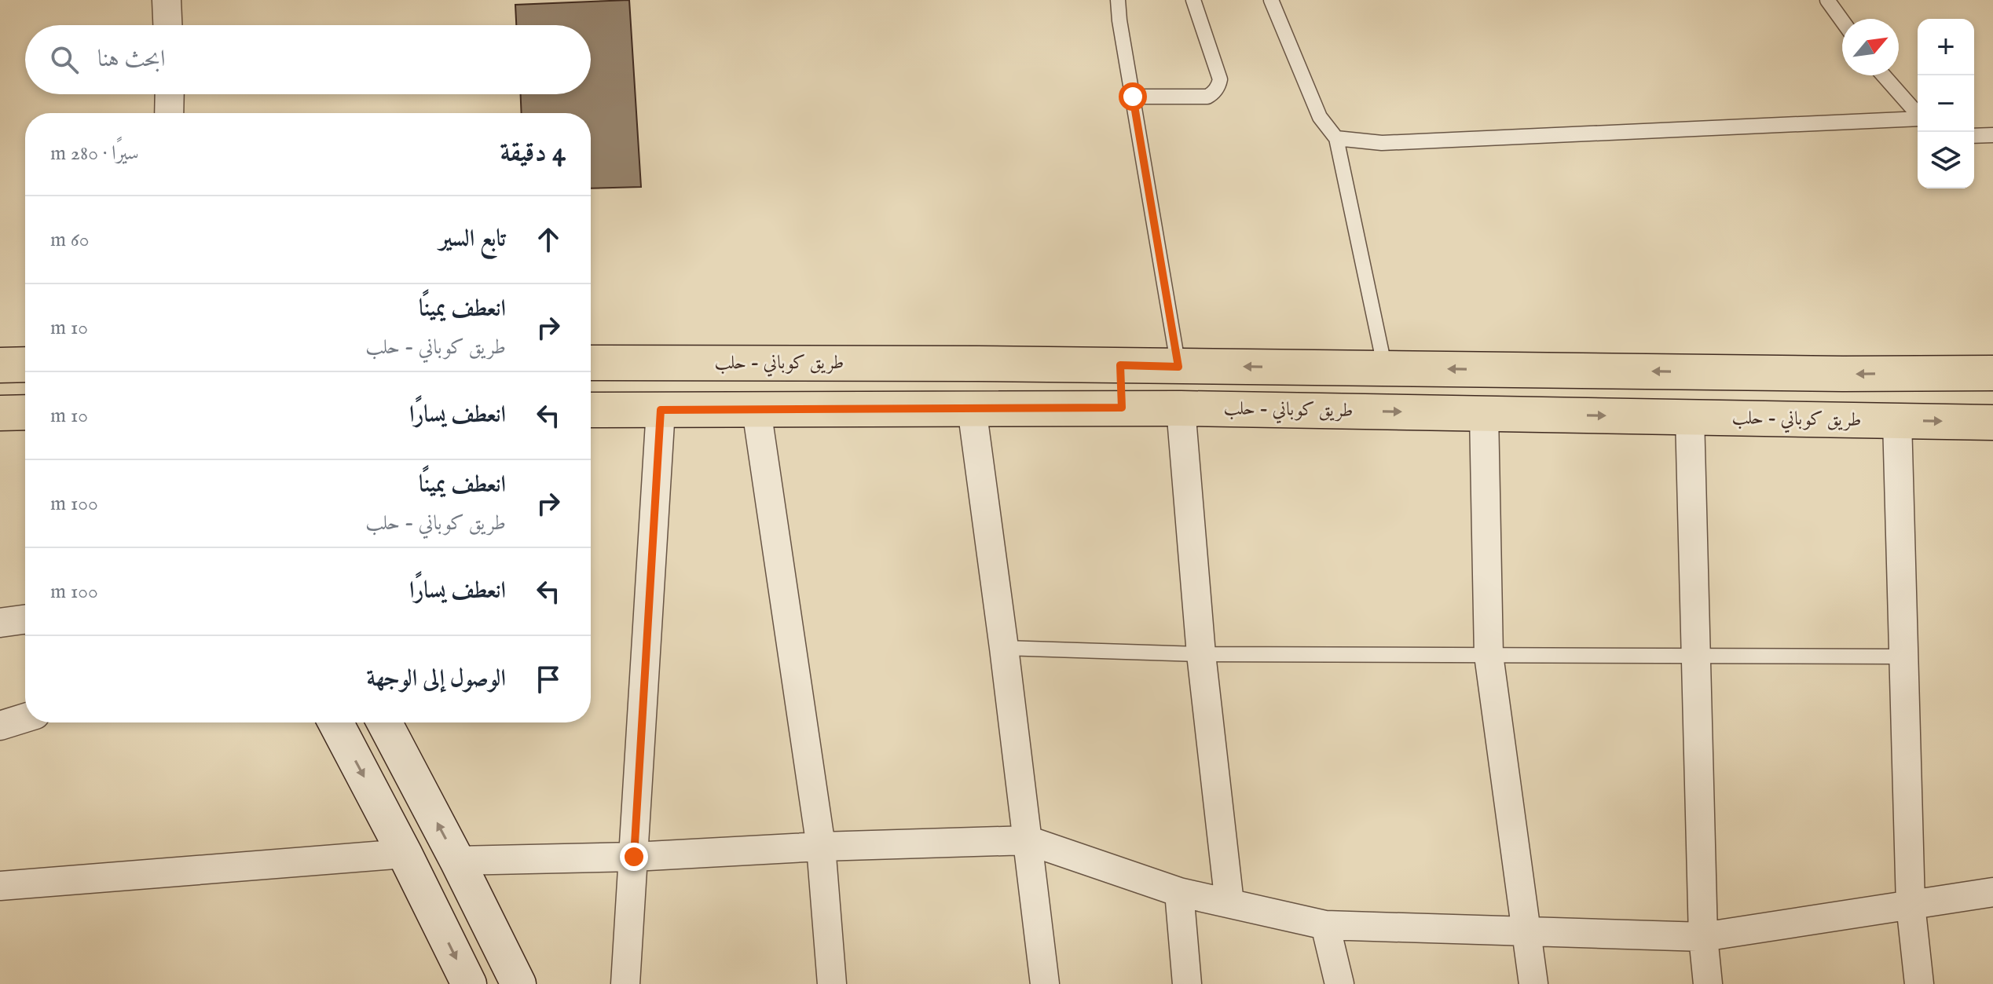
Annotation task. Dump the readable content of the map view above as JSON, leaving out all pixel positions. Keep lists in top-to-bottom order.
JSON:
{
  "streets": {
    "main road": ["طريق كوباني - حلب"]
  },
  "north": "top right",
  "page": {
    "map_buttons": ["+", "−"],
    "search": "ابحث هنا",
    "heading": ["4 دقيقة", "سيرًا · 280 m"],
    "list": [
      ["تابع السير", "60 m"],
      ["انعطف يمينًا", "طريق كوباني - حلب", "10 m"],
      ["انعطف يسارًا", "10 m"],
      ["انعطف يمينًا", "طريق كوباني - حلب", "100 m"],
      ["انعطف يسارًا", "100 m"],
      "الوصول إلى الوجهة"
    ]
  }
}
